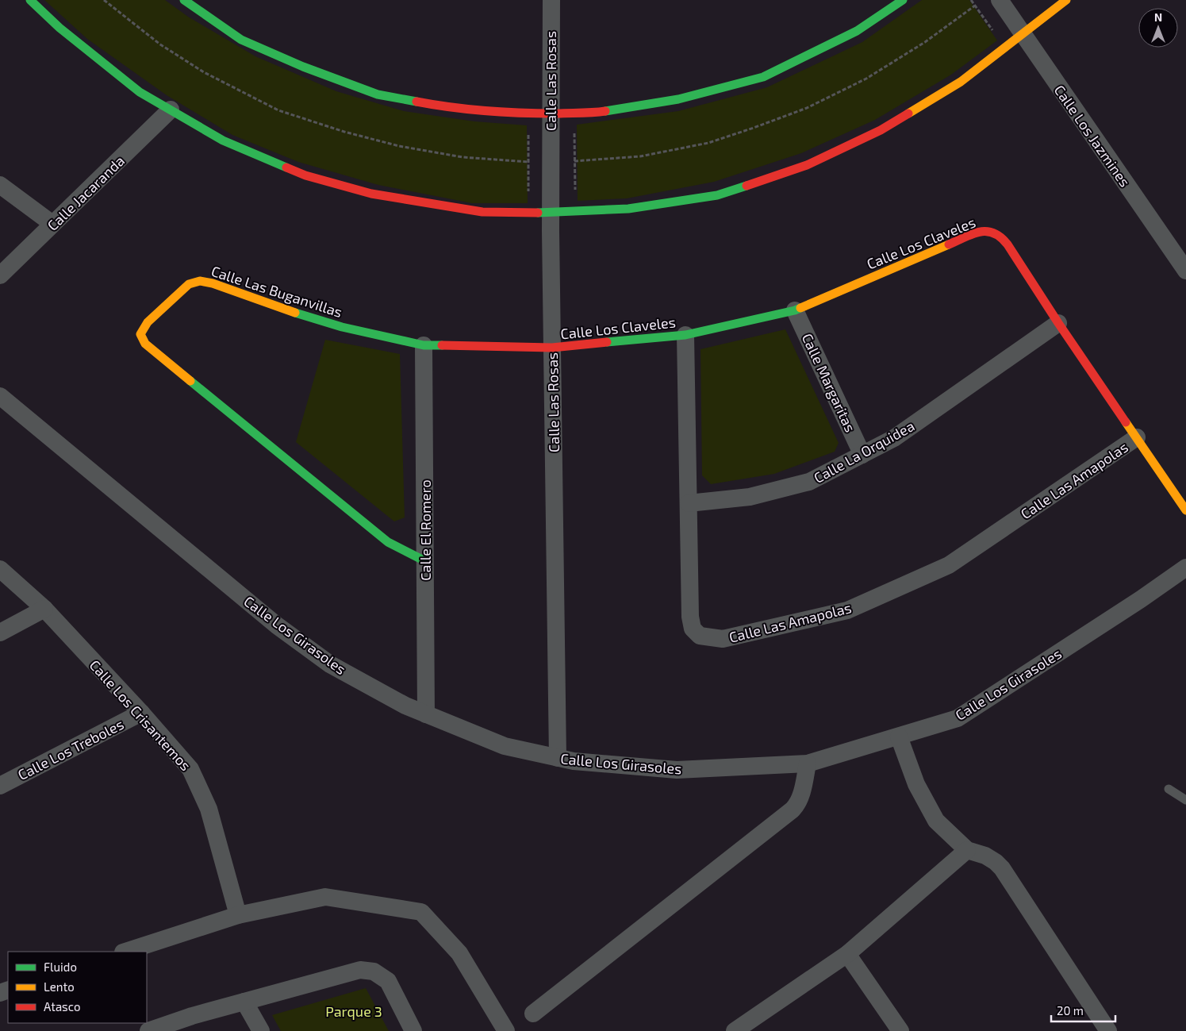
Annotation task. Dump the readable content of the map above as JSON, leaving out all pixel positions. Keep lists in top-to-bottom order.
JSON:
{
  "streets": {
    "street": [
      "Calle Las Rosas",
      "Calle Los Jazmines",
      "Calle Jacaranda",
      "Calle Los Claveles",
      "Calle Las Buganvillas",
      "Calle Margaritas",
      "Calle La Orquidea",
      "Calle Las Amapolas",
      "Calle El Romero",
      "Calle Los Girasoles",
      "Calle Los Crisantemos",
      "Calle Los Treboles"
    ]
  },
  "crossings": [
    ["Calle Las Rosas", "Calle Los Claveles"],
    ["Calle Las Rosas", "Calle Las Buganvillas"],
    ["Calle Las Rosas", "Calle Los Girasoles"],
    ["Calle Los Claveles", "Calle Las Buganvillas"],
    ["Calle Los Claveles", "Calle Margaritas"],
    ["Calle Los Claveles", "Calle La Orquidea"],
    ["Calle Los Claveles", "Calle Las Amapolas"],
    ["Calle Las Buganvillas", "Calle El Romero"],
    ["Calle Margaritas", "Calle La Orquidea"],
    ["Calle La Orquidea", "Calle Las Amapolas"],
    ["Calle El Romero", "Calle Los Girasoles"],
    ["Calle Los Crisantemos", "Calle Los Treboles"]
  ],
  "parks": ["Parque 3"],
  "legend": ["Fluido", "Lento", "Atasco"],
  "scale_bar": "20 m",
  "north": "top"
}
